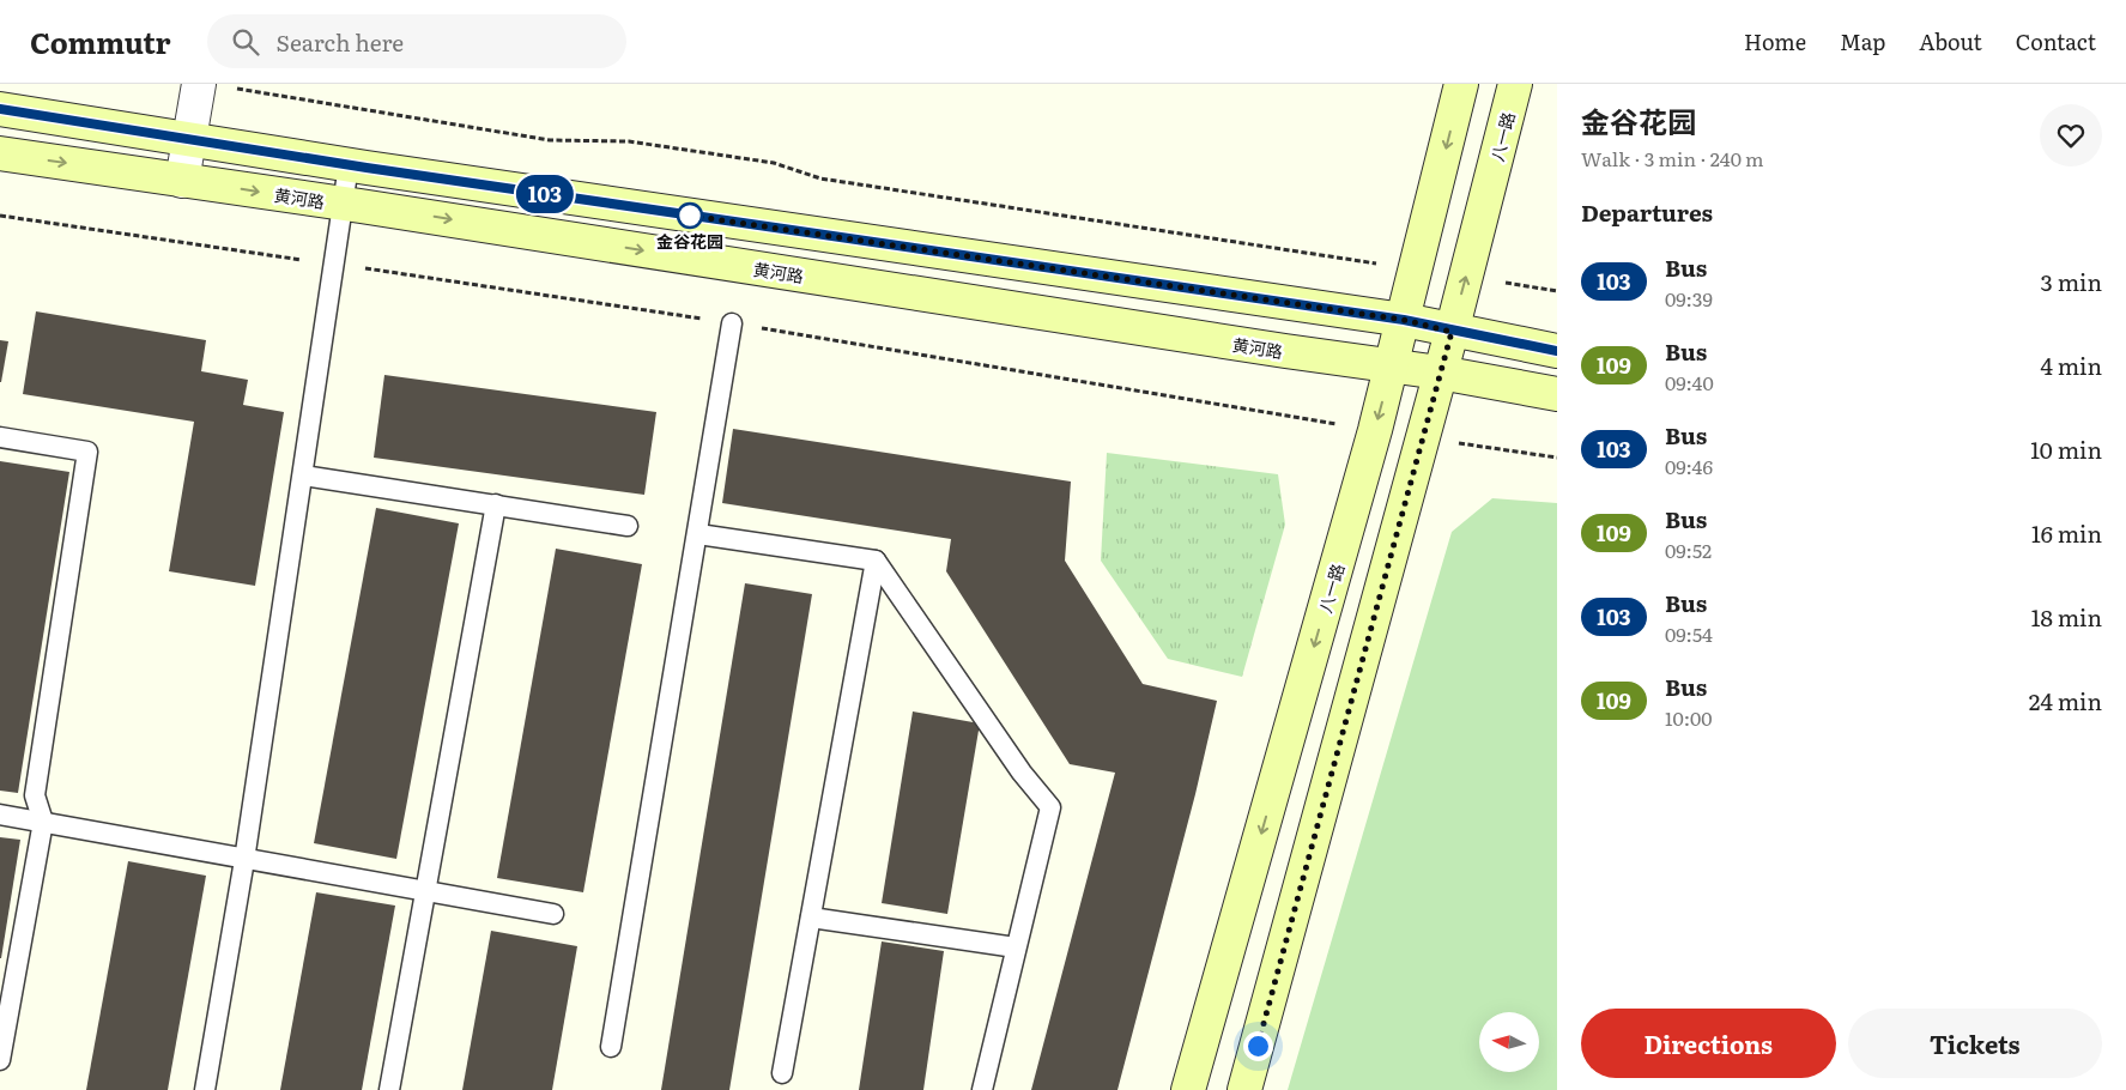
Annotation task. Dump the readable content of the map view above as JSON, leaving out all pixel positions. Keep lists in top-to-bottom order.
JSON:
{
  "streets": {
    "main road": ["八一路", "黄河路"]
  },
  "crossings": [
    ["八一路", "黄河路"]
  ],
  "places": ["金谷花园"],
  "lines": ["bus line 103"],
  "north": "left",
  "page": {
    "header": "Commutr",
    "search": "Search here",
    "nav": [
      "Home",
      "Map",
      "About",
      "Contact"
    ],
    "on_map": "103",
    "heading": [
      ["金谷花园", "Walk · 3 min · 240 m"],
      "Departures"
    ],
    "list": [
      {
        "mark": "103",
        "name": "Bus",
        "note": "09:39",
        "value": "3 min"
      },
      {
        "mark": "109",
        "name": "Bus",
        "note": "09:40",
        "value": "4 min"
      },
      {
        "mark": "103",
        "name": "Bus",
        "note": "09:46",
        "value": "10 min"
      },
      {
        "mark": "109",
        "name": "Bus",
        "note": "09:52",
        "value": "16 min"
      },
      {
        "mark": "103",
        "name": "Bus",
        "note": "09:54",
        "value": "18 min"
      },
      {
        "mark": "109",
        "name": "Bus",
        "note": "10:00",
        "value": "24 min"
      }
    ],
    "buttons": ["Directions", "Tickets"]
  }
}
